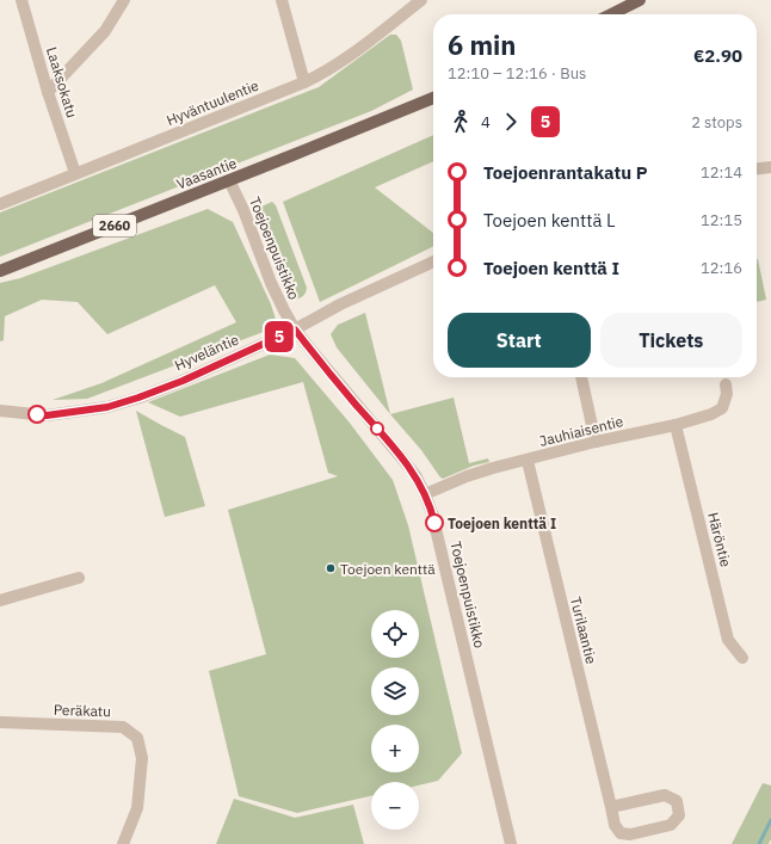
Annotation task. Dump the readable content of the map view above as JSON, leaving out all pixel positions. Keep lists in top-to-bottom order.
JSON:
{
  "streets": {
    "main road": ["Vaasantie", "2660"],
    "street": [
      "Laaksokatu",
      "Hyväntuulentie",
      "Toejoenpuistikko",
      "Hyveläntie",
      "Jauhiaisentie",
      "Häröntie",
      "Turilaantie",
      "Peräkatu"
    ]
  },
  "crossings": [
    ["Laaksokatu", "Hyväntuulentie"],
    ["Vaasantie", "Toejoenpuistikko"],
    ["Toejoenpuistikko", "Hyveläntie"],
    ["Toejoenpuistikko", "Jauhiaisentie"],
    ["Jauhiaisentie", "Häröntie"],
    ["Jauhiaisentie", "Turilaantie"]
  ],
  "places": ["Toejoen kenttä I", "Toejoen kenttä"],
  "lines": ["bus line 5"],
  "page": {
    "on_map": "5",
    "heading": ["6 min", "12:10 – 12:16 · Bus", "€2.90"],
    "legs": ["4", "5", "2 stops"],
    "list": [
      {
        "name": "Toejoenrantakatu P",
        "value": "12:14"
      },
      {
        "name": "Toejoen kenttä L",
        "value": "12:15"
      },
      {
        "name": "Toejoen kenttä I",
        "value": "12:16"
      }
    ],
    "buttons": ["Start", "Tickets"],
    "map_buttons": ["+", "−"]
  }
}
